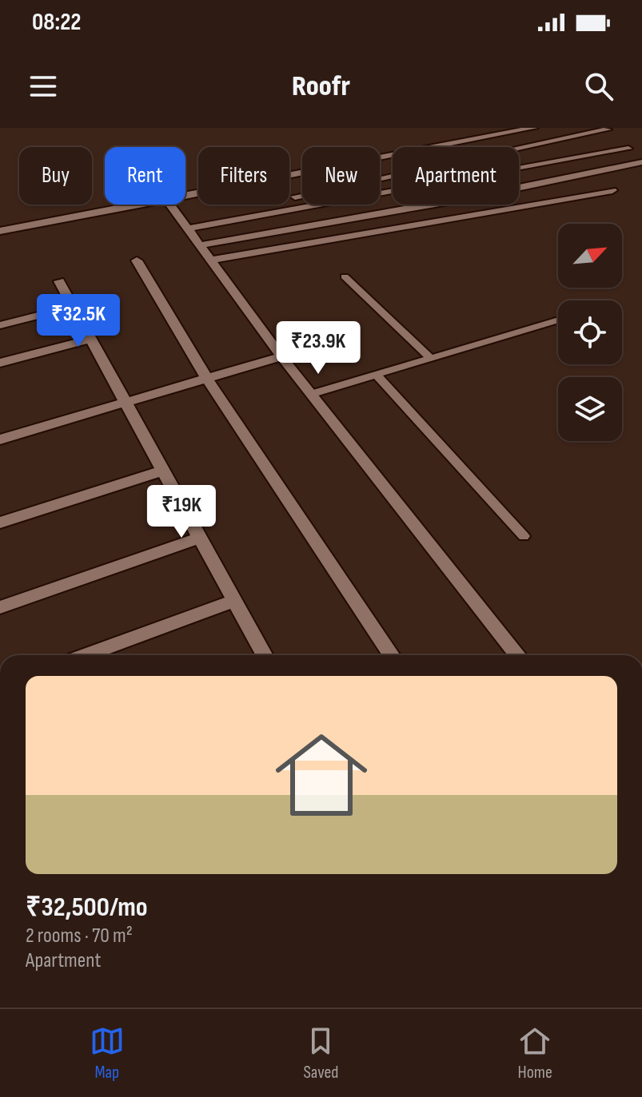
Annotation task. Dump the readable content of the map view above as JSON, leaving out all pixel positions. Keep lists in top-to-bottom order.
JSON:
{
  "north": "top right",
  "page": {
    "status": "08:22",
    "header": "Roofr",
    "chip": [
      "Buy",
      "Rent",
      "Filters",
      "New",
      "Apartment"
    ],
    "price": ["₹32.5K", "₹23.9K", "₹19K"],
    "list": [
      {
        "name": "₹32,500/mo",
        "note": "2 rooms · 70 m² · Apartment"
      }
    ],
    "tabs": ["Map", "Saved", "Home"]
  }
}
